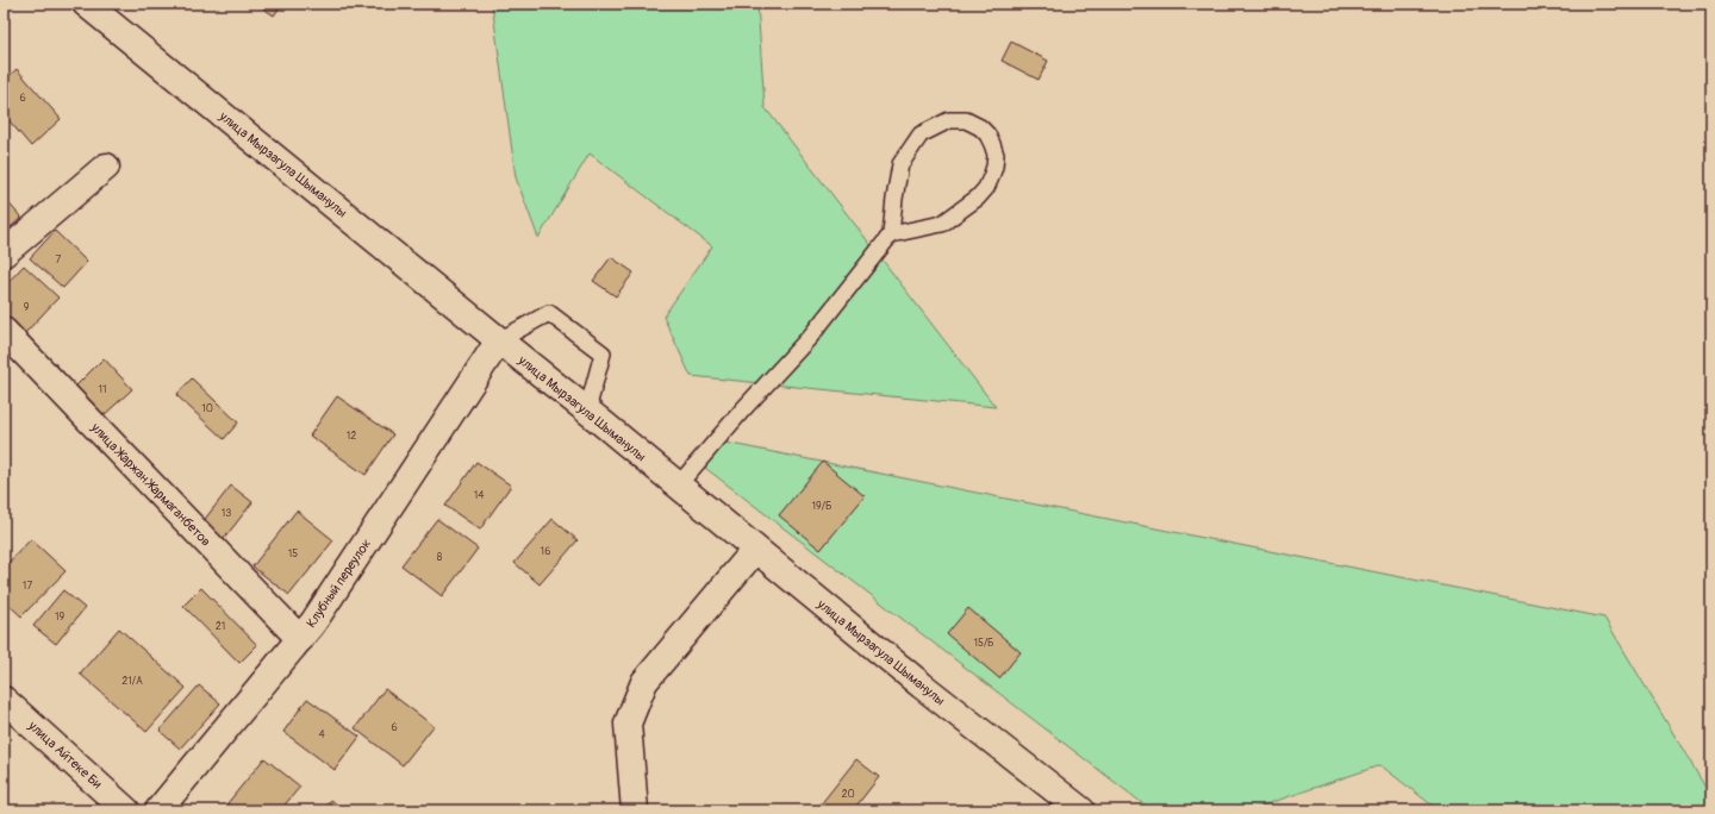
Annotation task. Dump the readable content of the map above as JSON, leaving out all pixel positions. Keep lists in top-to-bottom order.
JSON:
{
  "streets": {
    "street": [
      "улица Мырзагула Шыманулы",
      "улица Жаржан Жармаганбетов",
      "Клубный переулок",
      "улица Айтеке Би"
    ]
  },
  "crossings": [
    ["улица Мырзагула Шыманулы", "Клубный переулок"],
    ["улица Жаржан Жармаганбетов", "Клубный переулок"]
  ],
  "house_numbers": [
    "6",
    "7",
    "9",
    "11",
    "10",
    "12",
    "14",
    "19/Б",
    "13",
    "16",
    "15",
    "8",
    "17",
    "19",
    "21",
    "15/Б",
    "21/А",
    "6",
    "4",
    "20"
  ]
}
